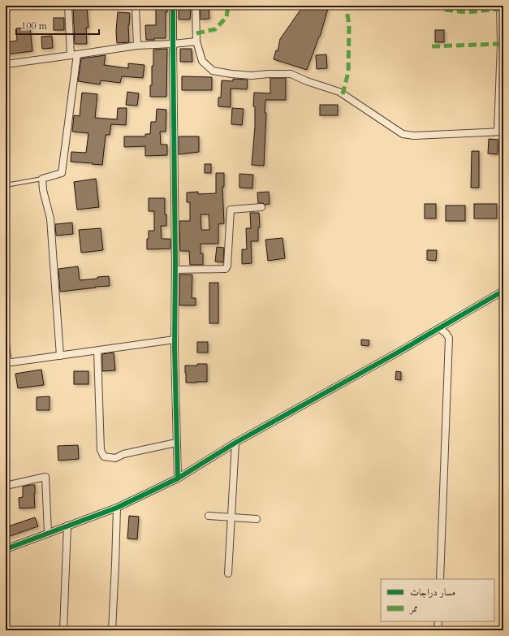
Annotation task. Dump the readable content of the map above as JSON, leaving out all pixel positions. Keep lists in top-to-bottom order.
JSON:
{
  "legend": ["مسار دراجات", "ممر"],
  "scale_bar": "100 m"
}
